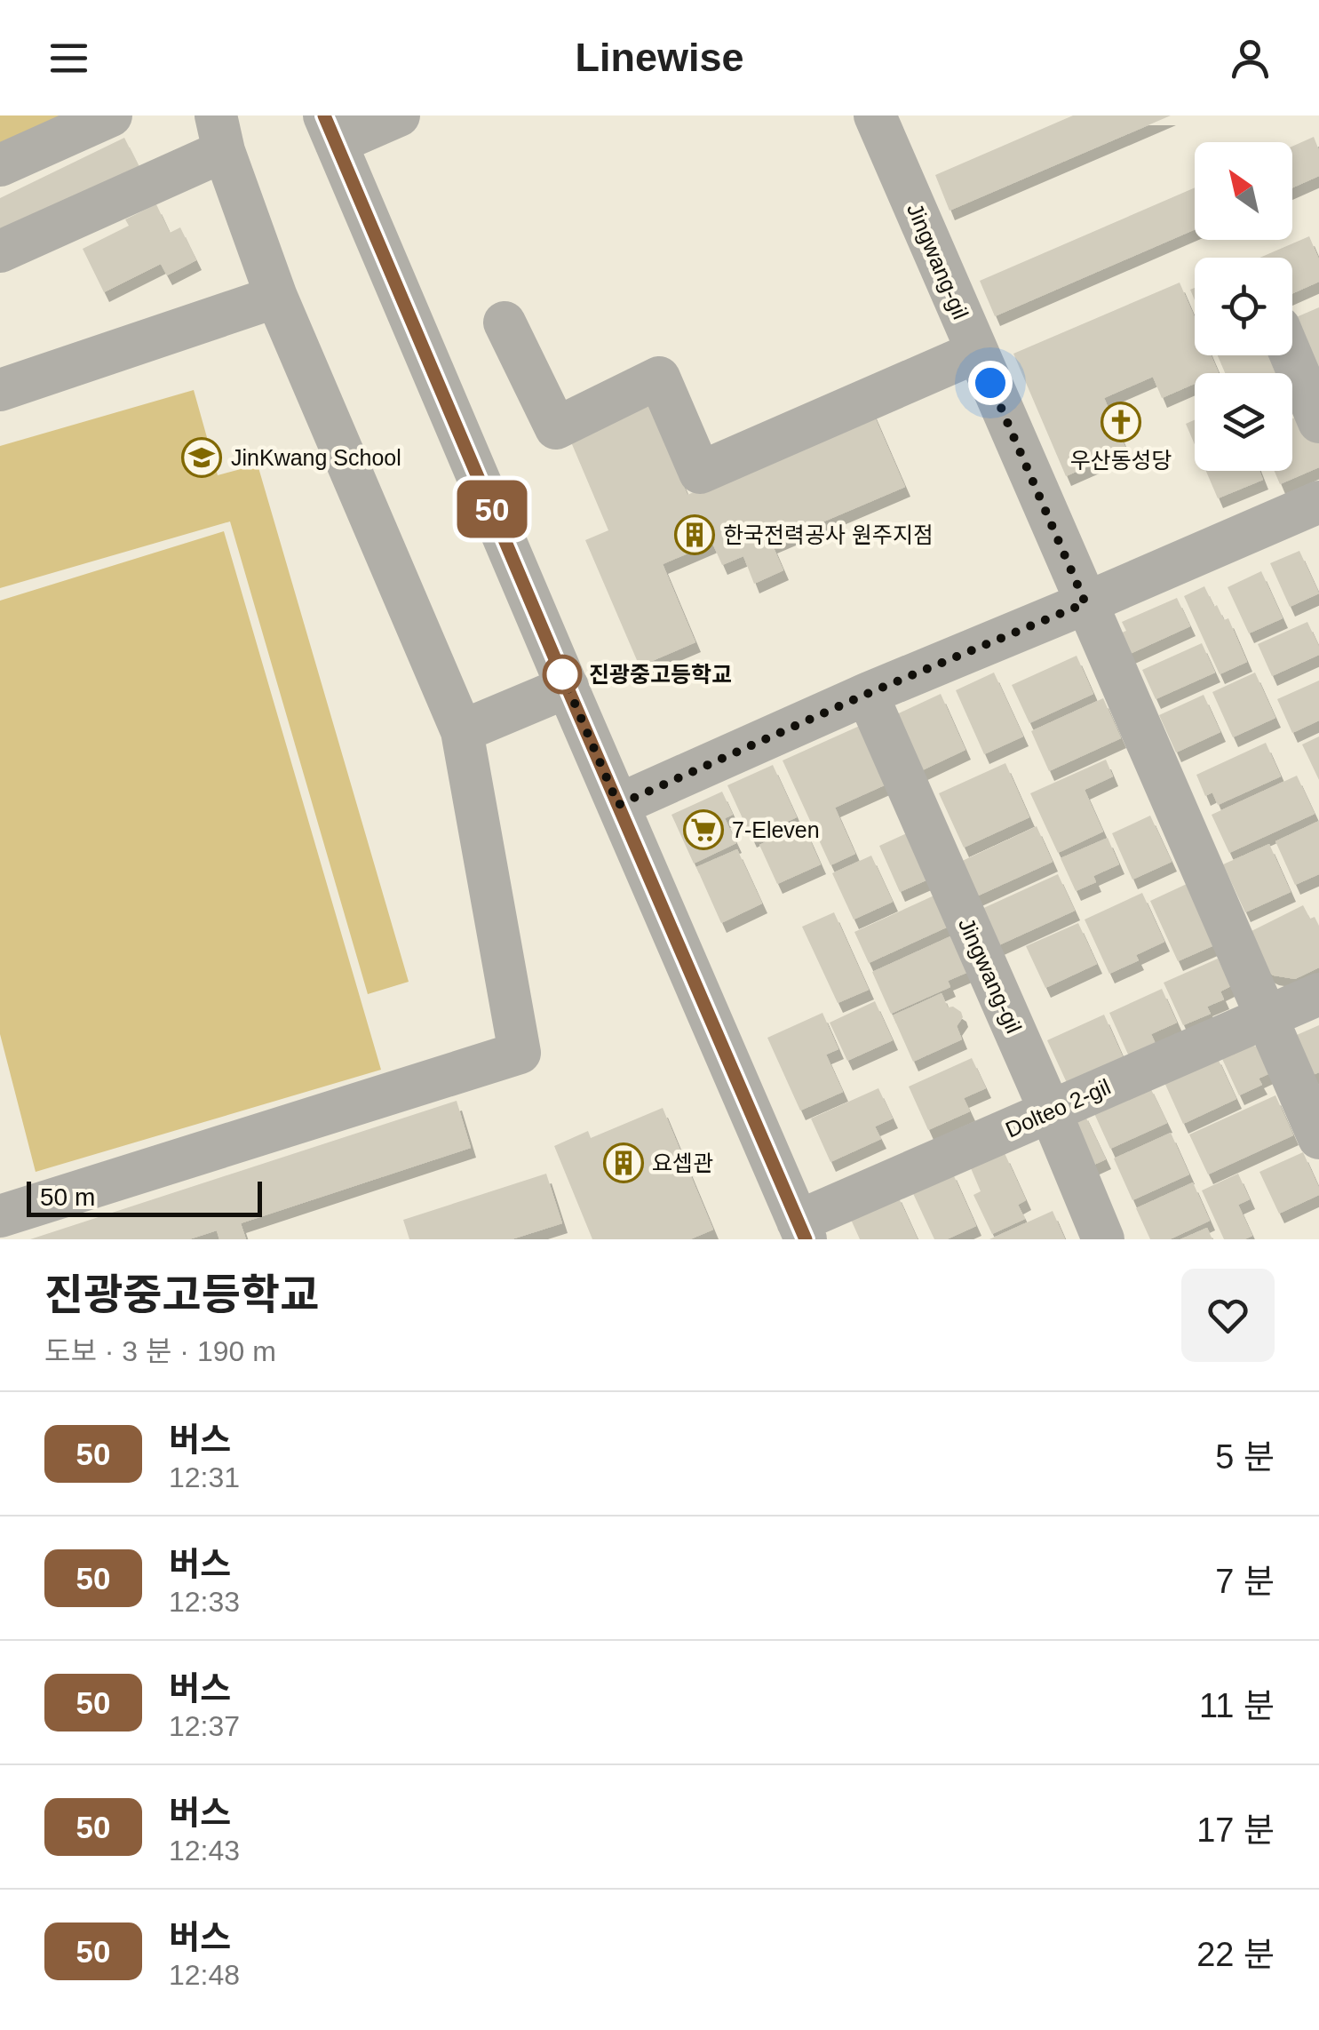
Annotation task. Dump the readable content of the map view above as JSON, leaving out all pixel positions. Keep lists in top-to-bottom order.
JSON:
{
  "streets": {
    "street": ["Jingwang-gil", "Dolteo 2-gil"]
  },
  "crossings": [
    ["Jingwang-gil", "Dolteo 2-gil"]
  ],
  "places": {
    "church": ["우산동성당"],
    "school or university": ["JinKwang School"],
    "building": ["한국전력공사 원주지점", "요셉관"],
    "other": ["진광중고등학교"],
    "supermarket": ["7-Eleven"]
  },
  "lines": ["bus line 50"],
  "scale_bar": "50 m",
  "north": "top left",
  "page": {
    "header": "Linewise",
    "on_map": "50",
    "scale": "50 m",
    "heading": ["진광중고등학교", "도보 · 3 분 · 190 m"],
    "list": [
      {
        "mark": "50",
        "name": "버스",
        "note": "12:31",
        "value": "5 분"
      },
      {
        "mark": "50",
        "name": "버스",
        "note": "12:33",
        "value": "7 분"
      },
      {
        "mark": "50",
        "name": "버스",
        "note": "12:37",
        "value": "11 분"
      },
      {
        "mark": "50",
        "name": "버스",
        "note": "12:43",
        "value": "17 분"
      },
      {
        "mark": "50",
        "name": "버스",
        "note": "12:48",
        "value": "22 분"
      }
    ]
  }
}
